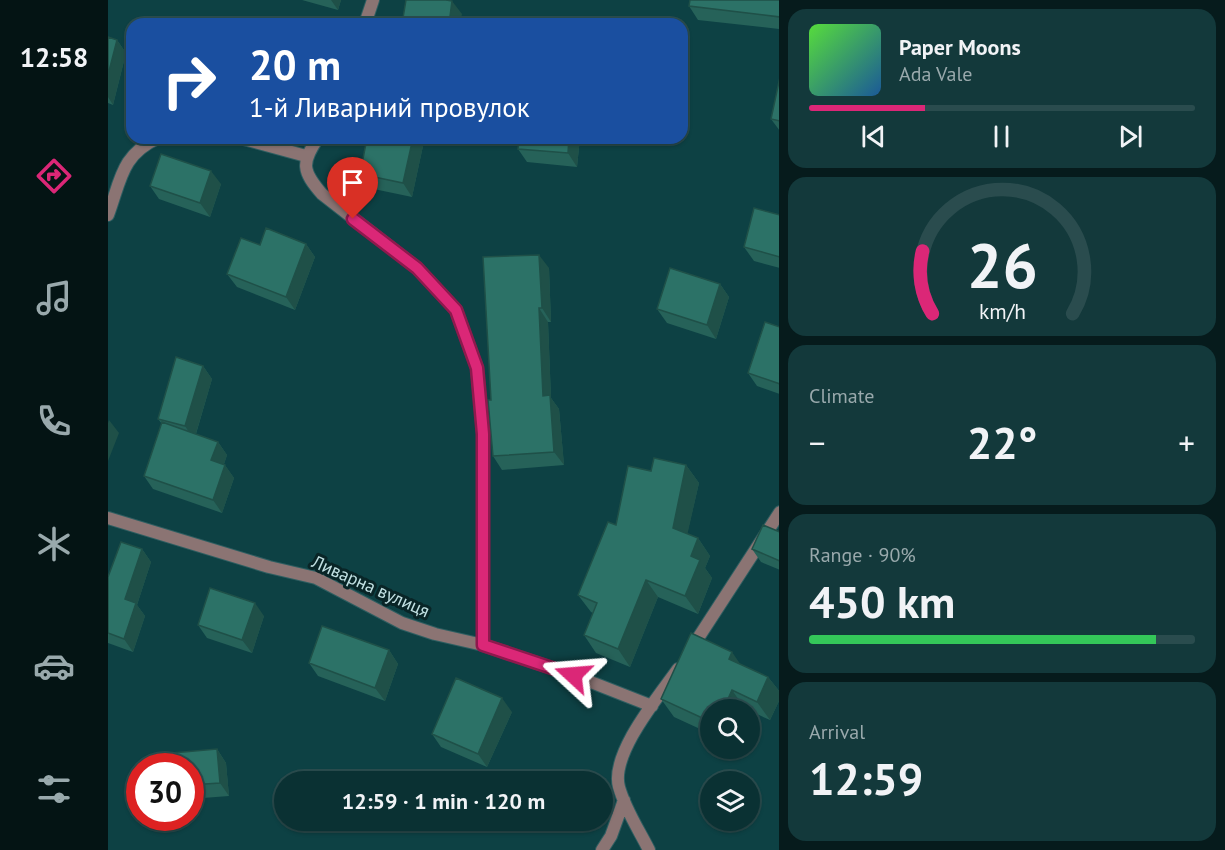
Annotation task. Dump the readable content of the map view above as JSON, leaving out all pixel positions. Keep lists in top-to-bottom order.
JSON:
{
  "streets": {
    "street": ["Ливарна вулиця"]
  },
  "page": {
    "tabs": "12:58",
    "turn": ["20 m", "1-й Ливарний провулок"],
    "song": ["Paper Moons", "Ada Vale"],
    "tile": [
      "Climate",
      ["Range · 90%", "450 km"],
      ["Arrival", "12:59"]
    ],
    "heat": ["−", "22°", "+"],
    "limit": "30",
    "trip": "12:59 · 1 min · 120 m",
    "gauge": ["26", "km/h"]
  }
}
